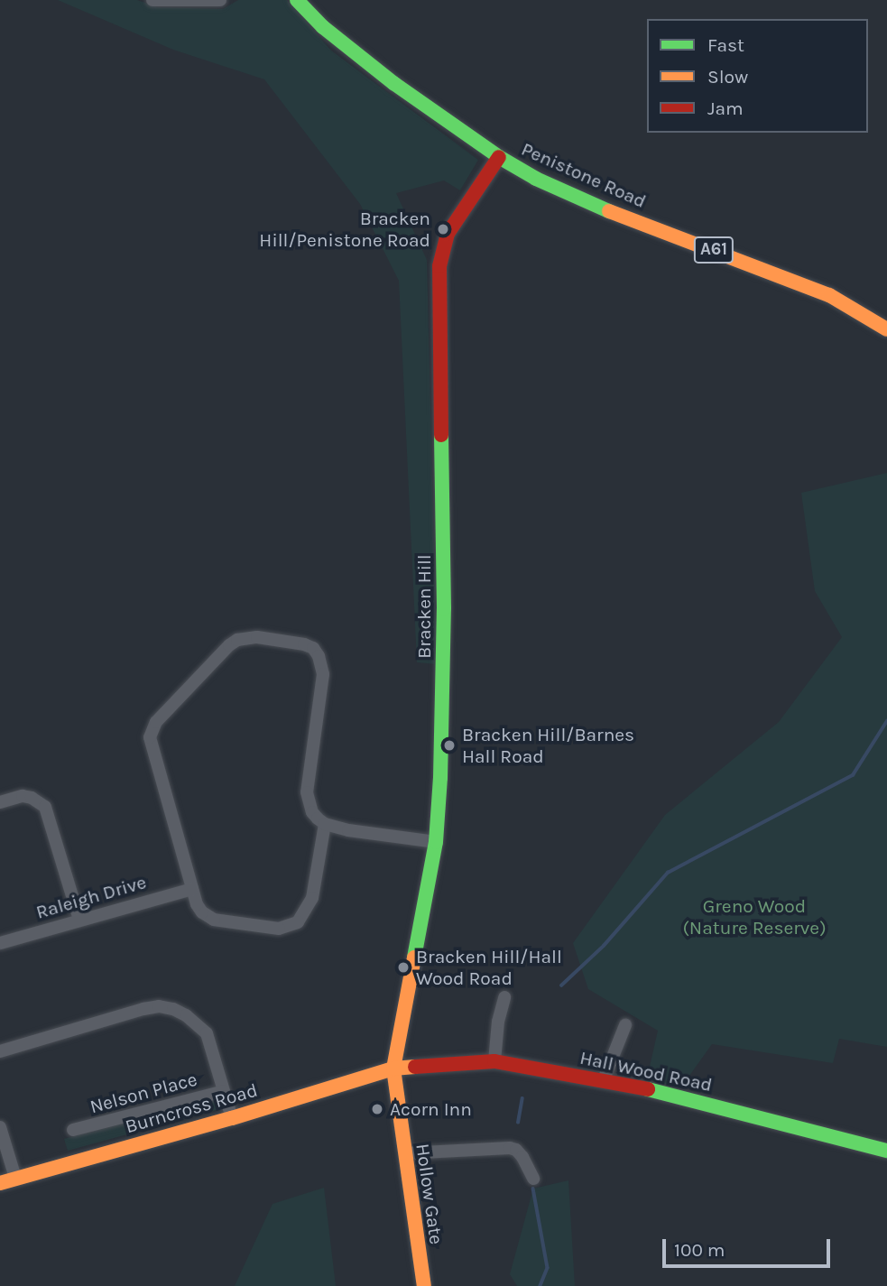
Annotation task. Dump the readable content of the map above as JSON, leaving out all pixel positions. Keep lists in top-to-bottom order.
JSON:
{
  "streets": {
    "main road": [
      "Penistone Road",
      "A61",
      "Bracken Hill",
      "Hall Wood Road",
      "Burncross Road",
      "Hollow Gate"
    ],
    "street": ["Raleigh Drive", "Nelson Place"]
  },
  "crossings": [
    ["Penistone Road", "Bracken Hill"],
    ["Bracken Hill", "Hall Wood Road"],
    ["Bracken Hill", "Burncross Road"],
    ["Bracken Hill", "Hollow Gate"],
    ["Hall Wood Road", "Burncross Road"],
    ["Hall Wood Road", "Hollow Gate"],
    ["Burncross Road", "Hollow Gate"]
  ],
  "parks": ["Greno Wood (Nature Reserve)"],
  "places": [
    "Bracken Hill/Penistone Road",
    "Bracken Hill/Barnes Hall Road",
    "Bracken Hill/Hall Wood Road",
    "Acorn Inn"
  ],
  "legend": ["Fast", "Slow", "Jam"],
  "scale_bar": "100 m"
}
